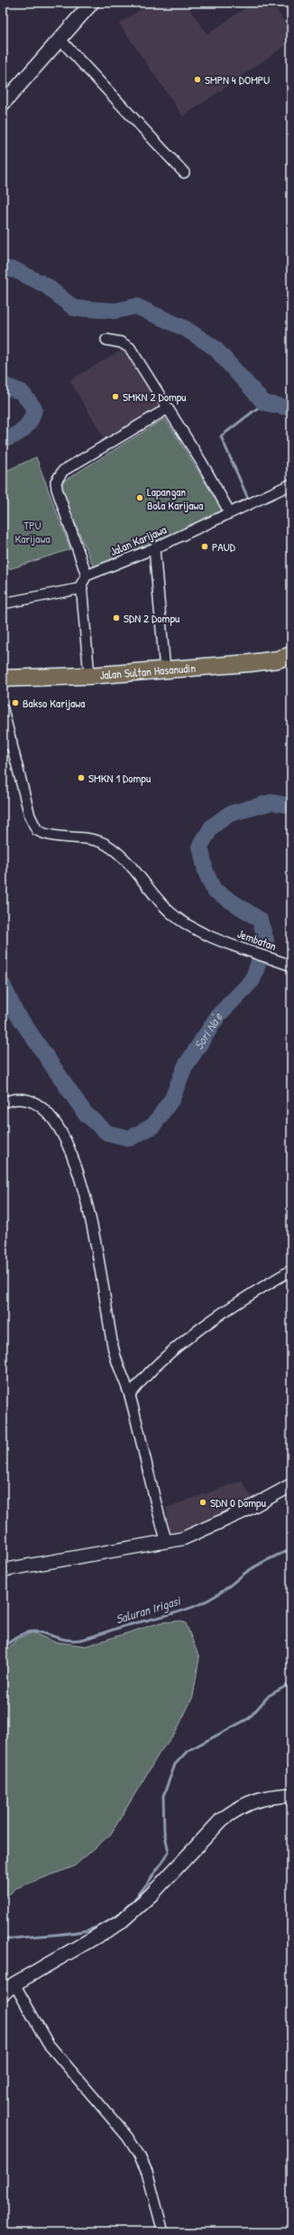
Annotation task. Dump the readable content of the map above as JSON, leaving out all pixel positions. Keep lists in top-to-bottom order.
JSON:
{
  "streets": {
    "highway": ["Jalan Sultan Hasanudin"],
    "street": ["Jalan Karijawa", "Jembatan"]
  },
  "water": ["Sori Na'e", "Saluran Irigasi"],
  "parks": ["TPU Karijawa"],
  "places": [
    "SMPN 4 DOMPU",
    "SMKN 2 Dompu",
    "Lapangan Bola Karijawa",
    "PAUD",
    "SDN 2 Dompu",
    "Bakso Karijawa",
    "SMKN 1 Dompu",
    "SDN 0 Dompu"
  ]
}
